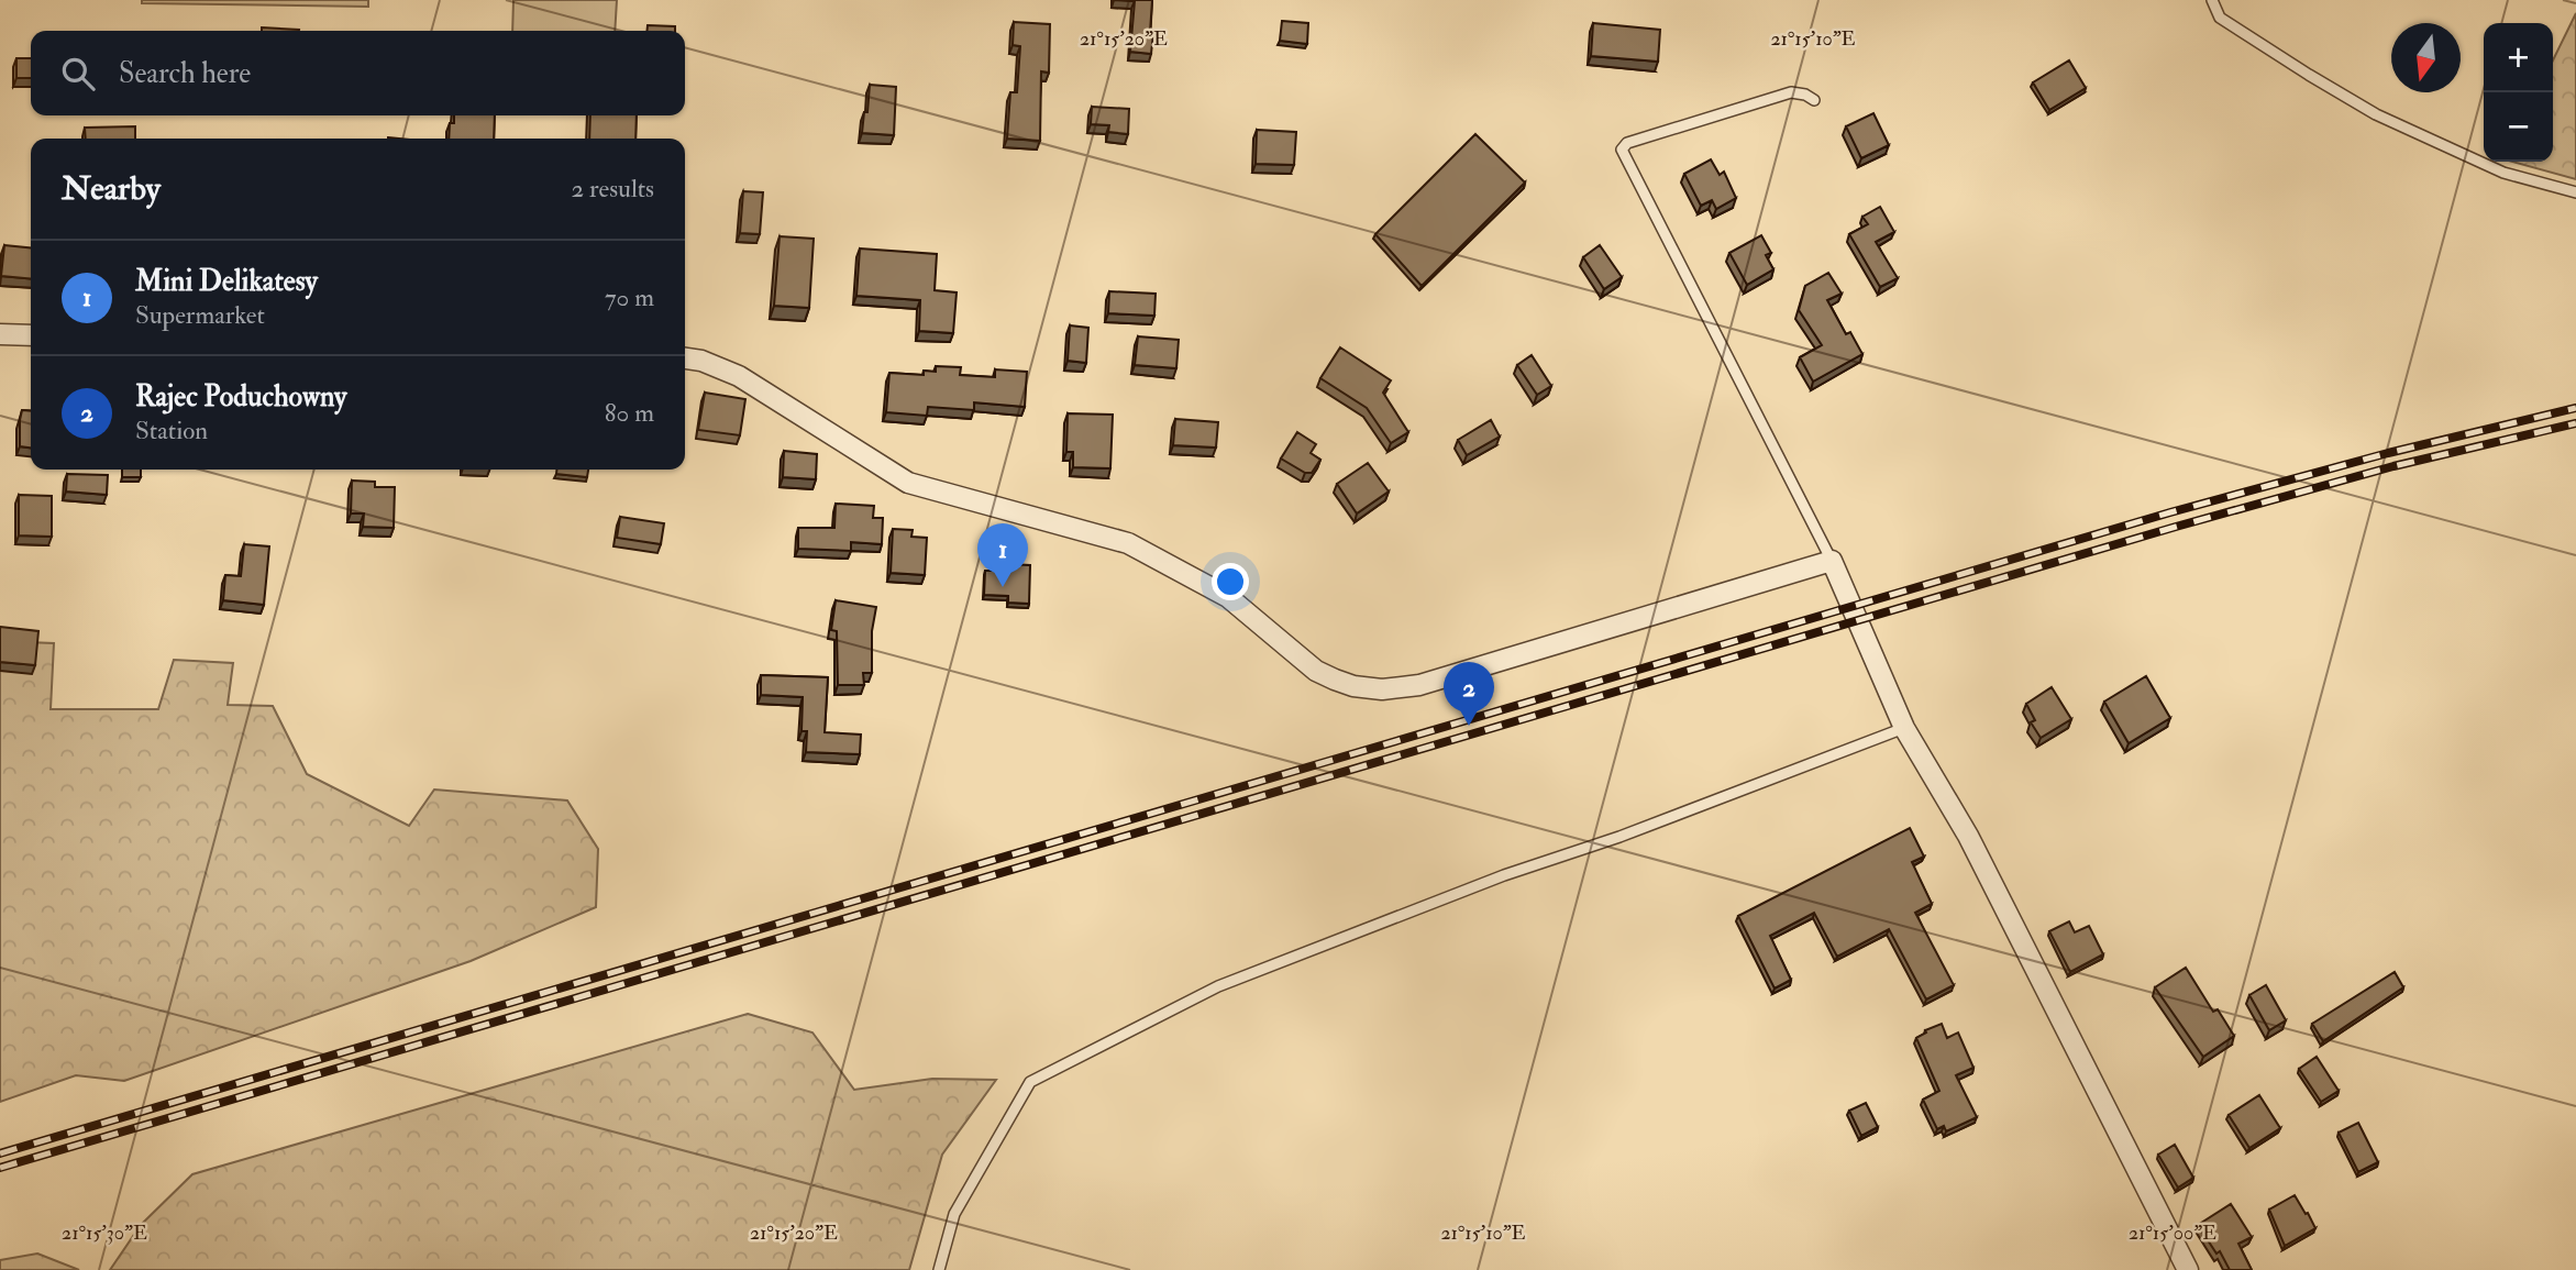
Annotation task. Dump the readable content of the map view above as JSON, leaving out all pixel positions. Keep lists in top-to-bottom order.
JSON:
{
  "north": "bottom",
  "page": {
    "map_buttons": ["+", "−"],
    "search": "Search here",
    "heading": ["Nearby", "2 results"],
    "list": [
      {
        "mark": "1",
        "name": "Mini Delikatesy",
        "note": "Supermarket",
        "value": "70 m"
      },
      {
        "mark": "2",
        "name": "Rajec Poduchowny",
        "note": "Station",
        "value": "80 m"
      }
    ],
    "pins": ["1", "2"]
  },
  "coordinates": [
    "21°15'20\"E",
    "21°15'10\"E",
    "21°15'30\"E",
    "21°15'00\"E"
  ]
}
